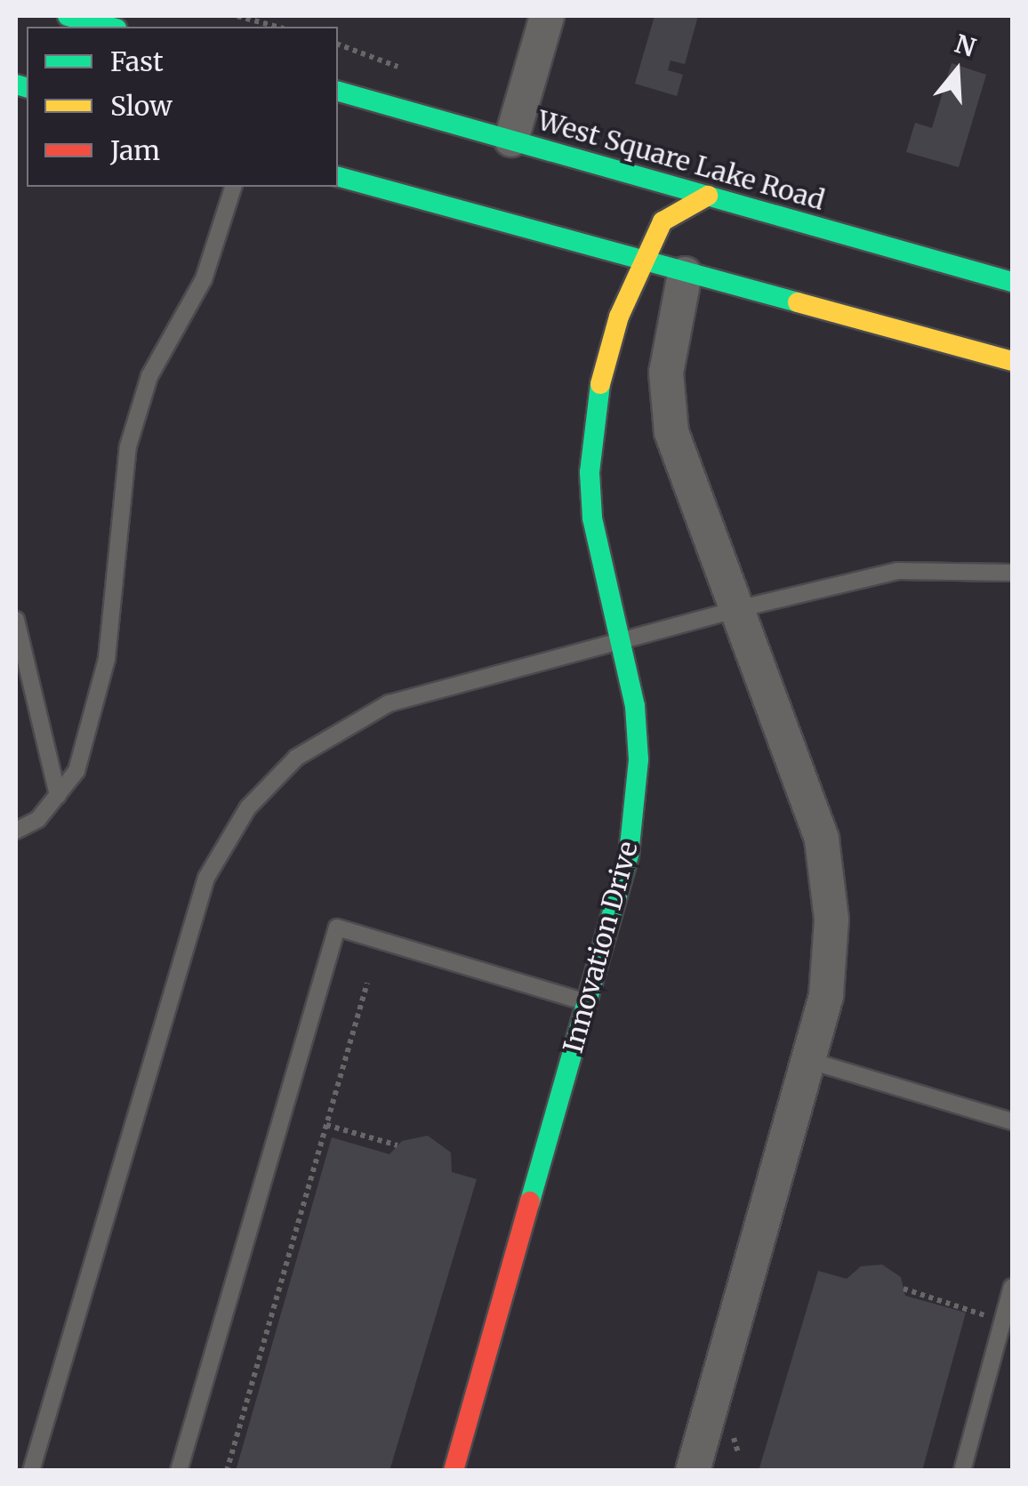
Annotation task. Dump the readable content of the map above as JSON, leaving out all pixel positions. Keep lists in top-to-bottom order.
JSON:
{
  "streets": {
    "main road": ["West Square Lake Road", "Innovation Drive"]
  },
  "crossings": [
    ["West Square Lake Road", "Innovation Drive"]
  ],
  "legend": ["Fast", "Slow", "Jam"],
  "north": "top"
}
